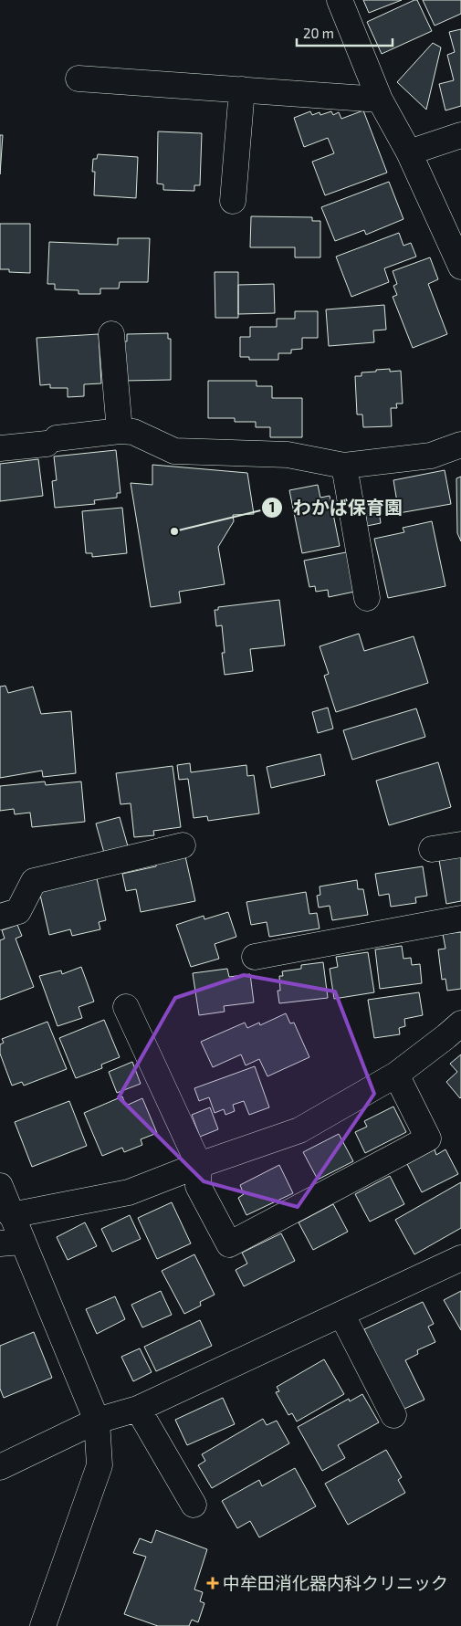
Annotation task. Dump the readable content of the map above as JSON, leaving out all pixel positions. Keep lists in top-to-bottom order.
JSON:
{
  "places": {
    "other": ["わかば保育園"],
    "health": ["中牟田消化器内科クリニック"]
  },
  "scale_bar": "20 m"
}
